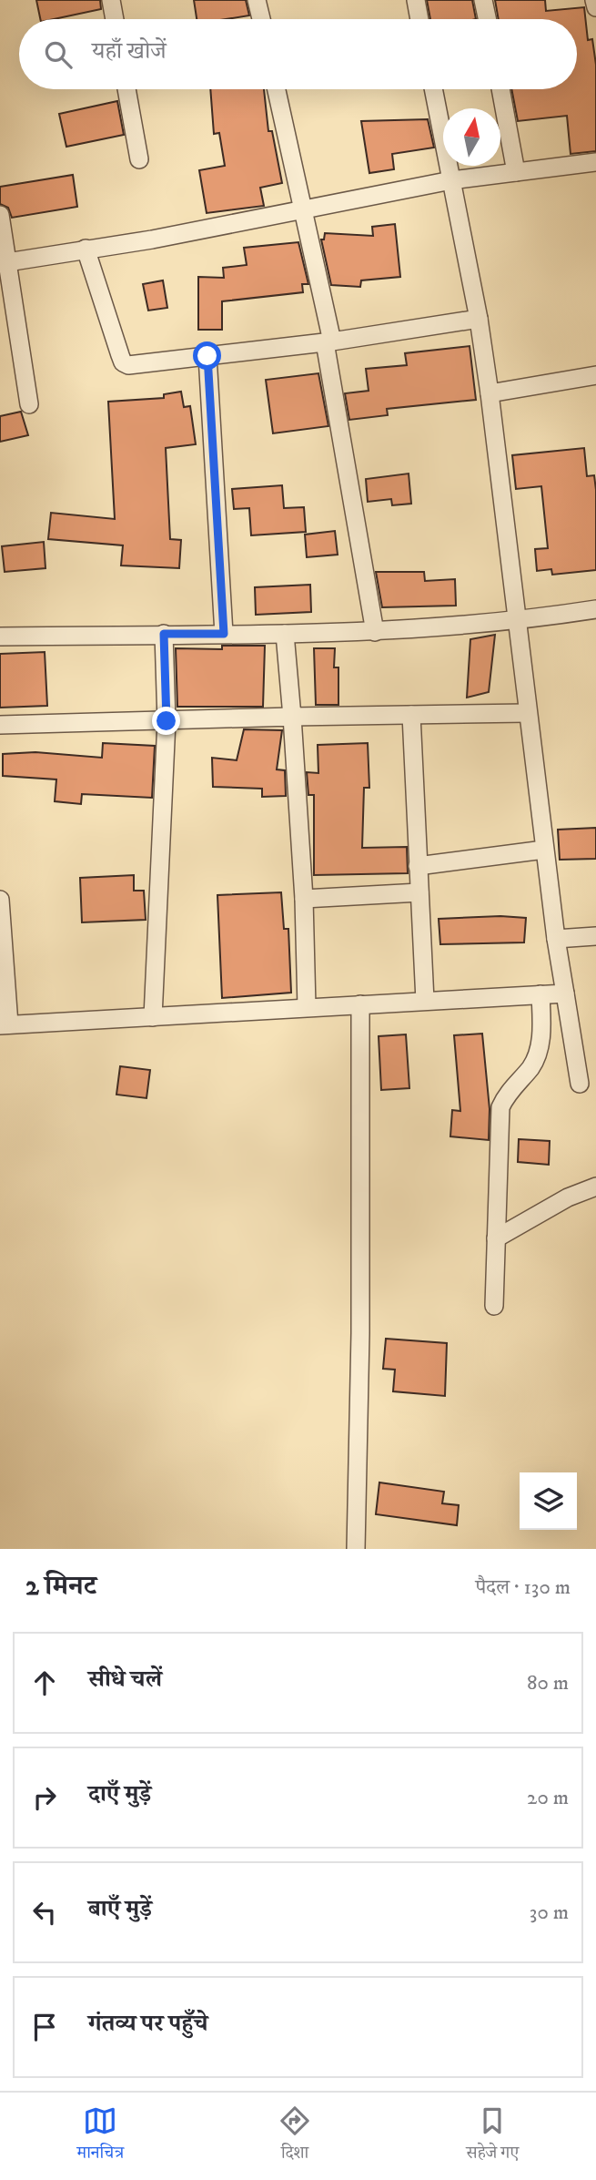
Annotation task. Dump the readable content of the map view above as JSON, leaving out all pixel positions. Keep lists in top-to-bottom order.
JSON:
{
  "north": "top",
  "page": {
    "search": "यहाँ खोजें",
    "heading": ["2 मिनट", "पैदल · 130 m"],
    "list": [
      ["सीधे चलें", "80 m"],
      ["दाएँ मुड़ें", "20 m"],
      ["बाएँ मुड़ें", "30 m"],
      "गंतव्य पर पहुँचे"
    ],
    "nav": ["मानचित्र", "दिशा", "सहेजे गए"]
  }
}
